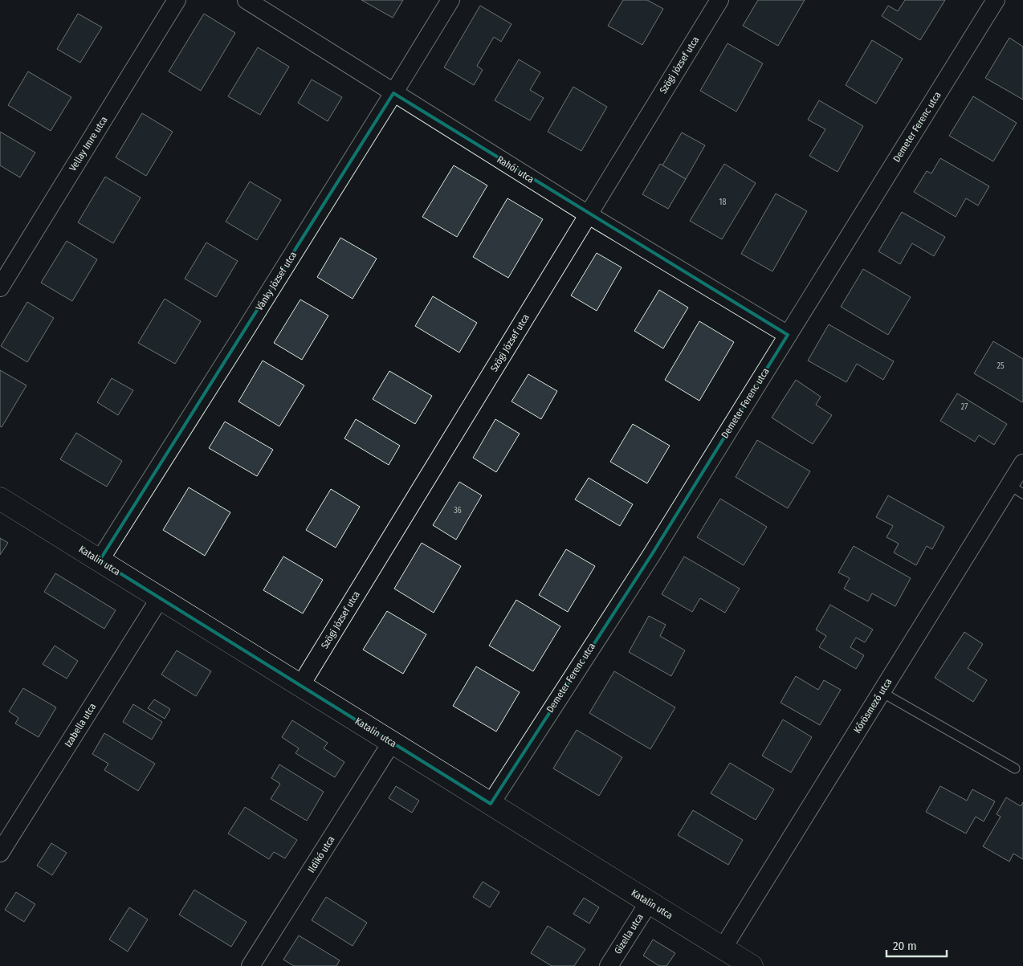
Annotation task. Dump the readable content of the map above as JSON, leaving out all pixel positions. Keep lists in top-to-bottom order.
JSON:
{
  "streets": {
    "street": [
      "Szögi József utca",
      "Demeter Ferenc utca",
      "Vellay Imre utca",
      "Rahói utca",
      "Vánky József utca",
      "Katalin utca",
      "Kőrösmező utca",
      "Izabella utca",
      "Ildikó utca",
      "Gizella utca"
    ]
  },
  "crossings": [
    ["Szögi József utca", "Rahói utca"],
    ["Szögi József utca", "Katalin utca"],
    ["Demeter Ferenc utca", "Rahói utca"],
    ["Demeter Ferenc utca", "Katalin utca"],
    ["Rahói utca", "Vánky József utca"],
    ["Vánky József utca", "Katalin utca"],
    ["Katalin utca", "Kőrösmező utca"],
    ["Katalin utca", "Izabella utca"],
    ["Katalin utca", "Ildikó utca"],
    ["Katalin utca", "Gizella utca"]
  ],
  "house_numbers": [
    "18",
    "25",
    "27",
    "36"
  ],
  "scale_bar": "20 m"
}
